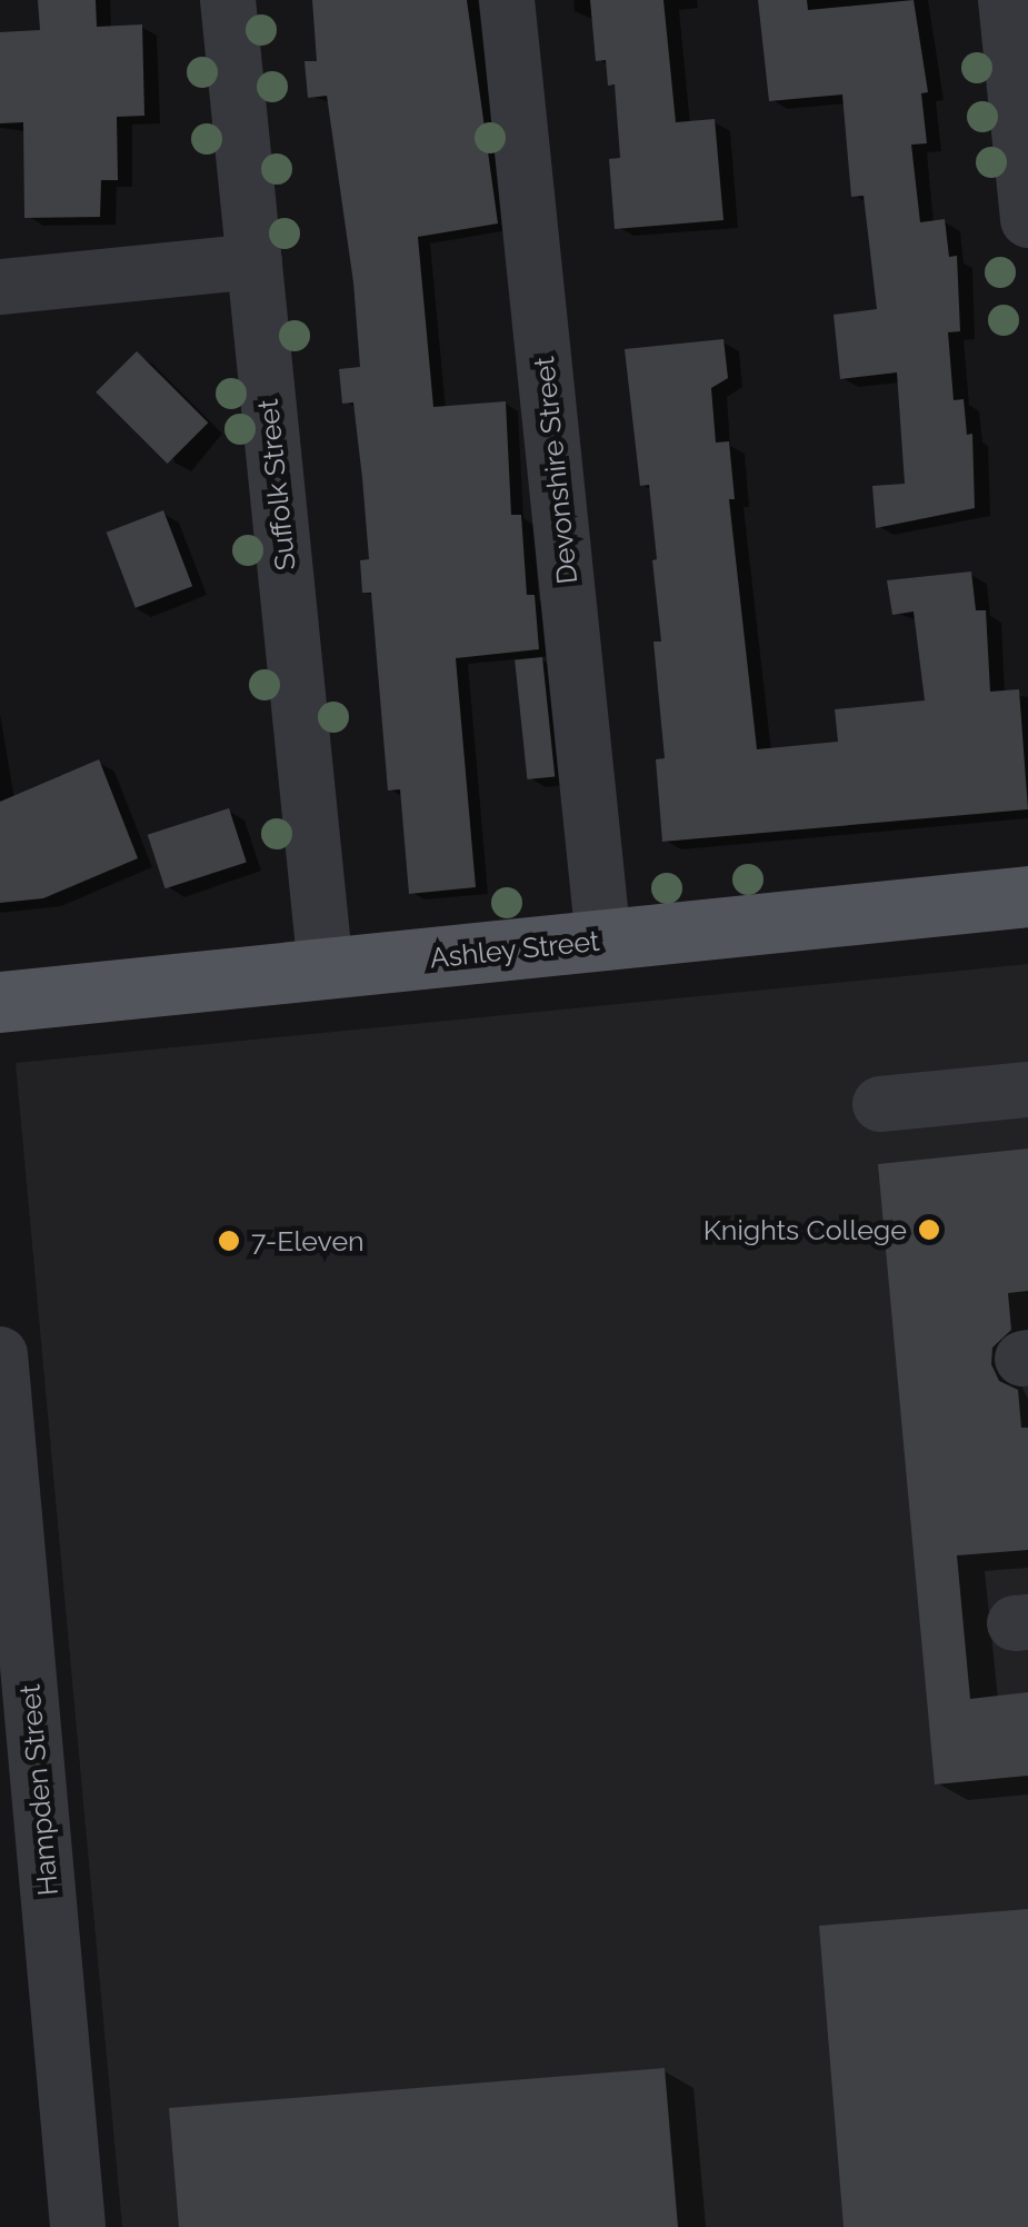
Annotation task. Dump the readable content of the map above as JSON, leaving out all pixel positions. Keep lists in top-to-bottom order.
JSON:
{
  "streets": {
    "main road": ["Ashley Street"],
    "street": ["Devonshire Street", "Suffolk Street", "Hampden Street"]
  },
  "crossings": [
    ["Devonshire Street", "Ashley Street"],
    ["Suffolk Street", "Ashley Street"]
  ],
  "places": ["Knights College", "7-Eleven"]
}
